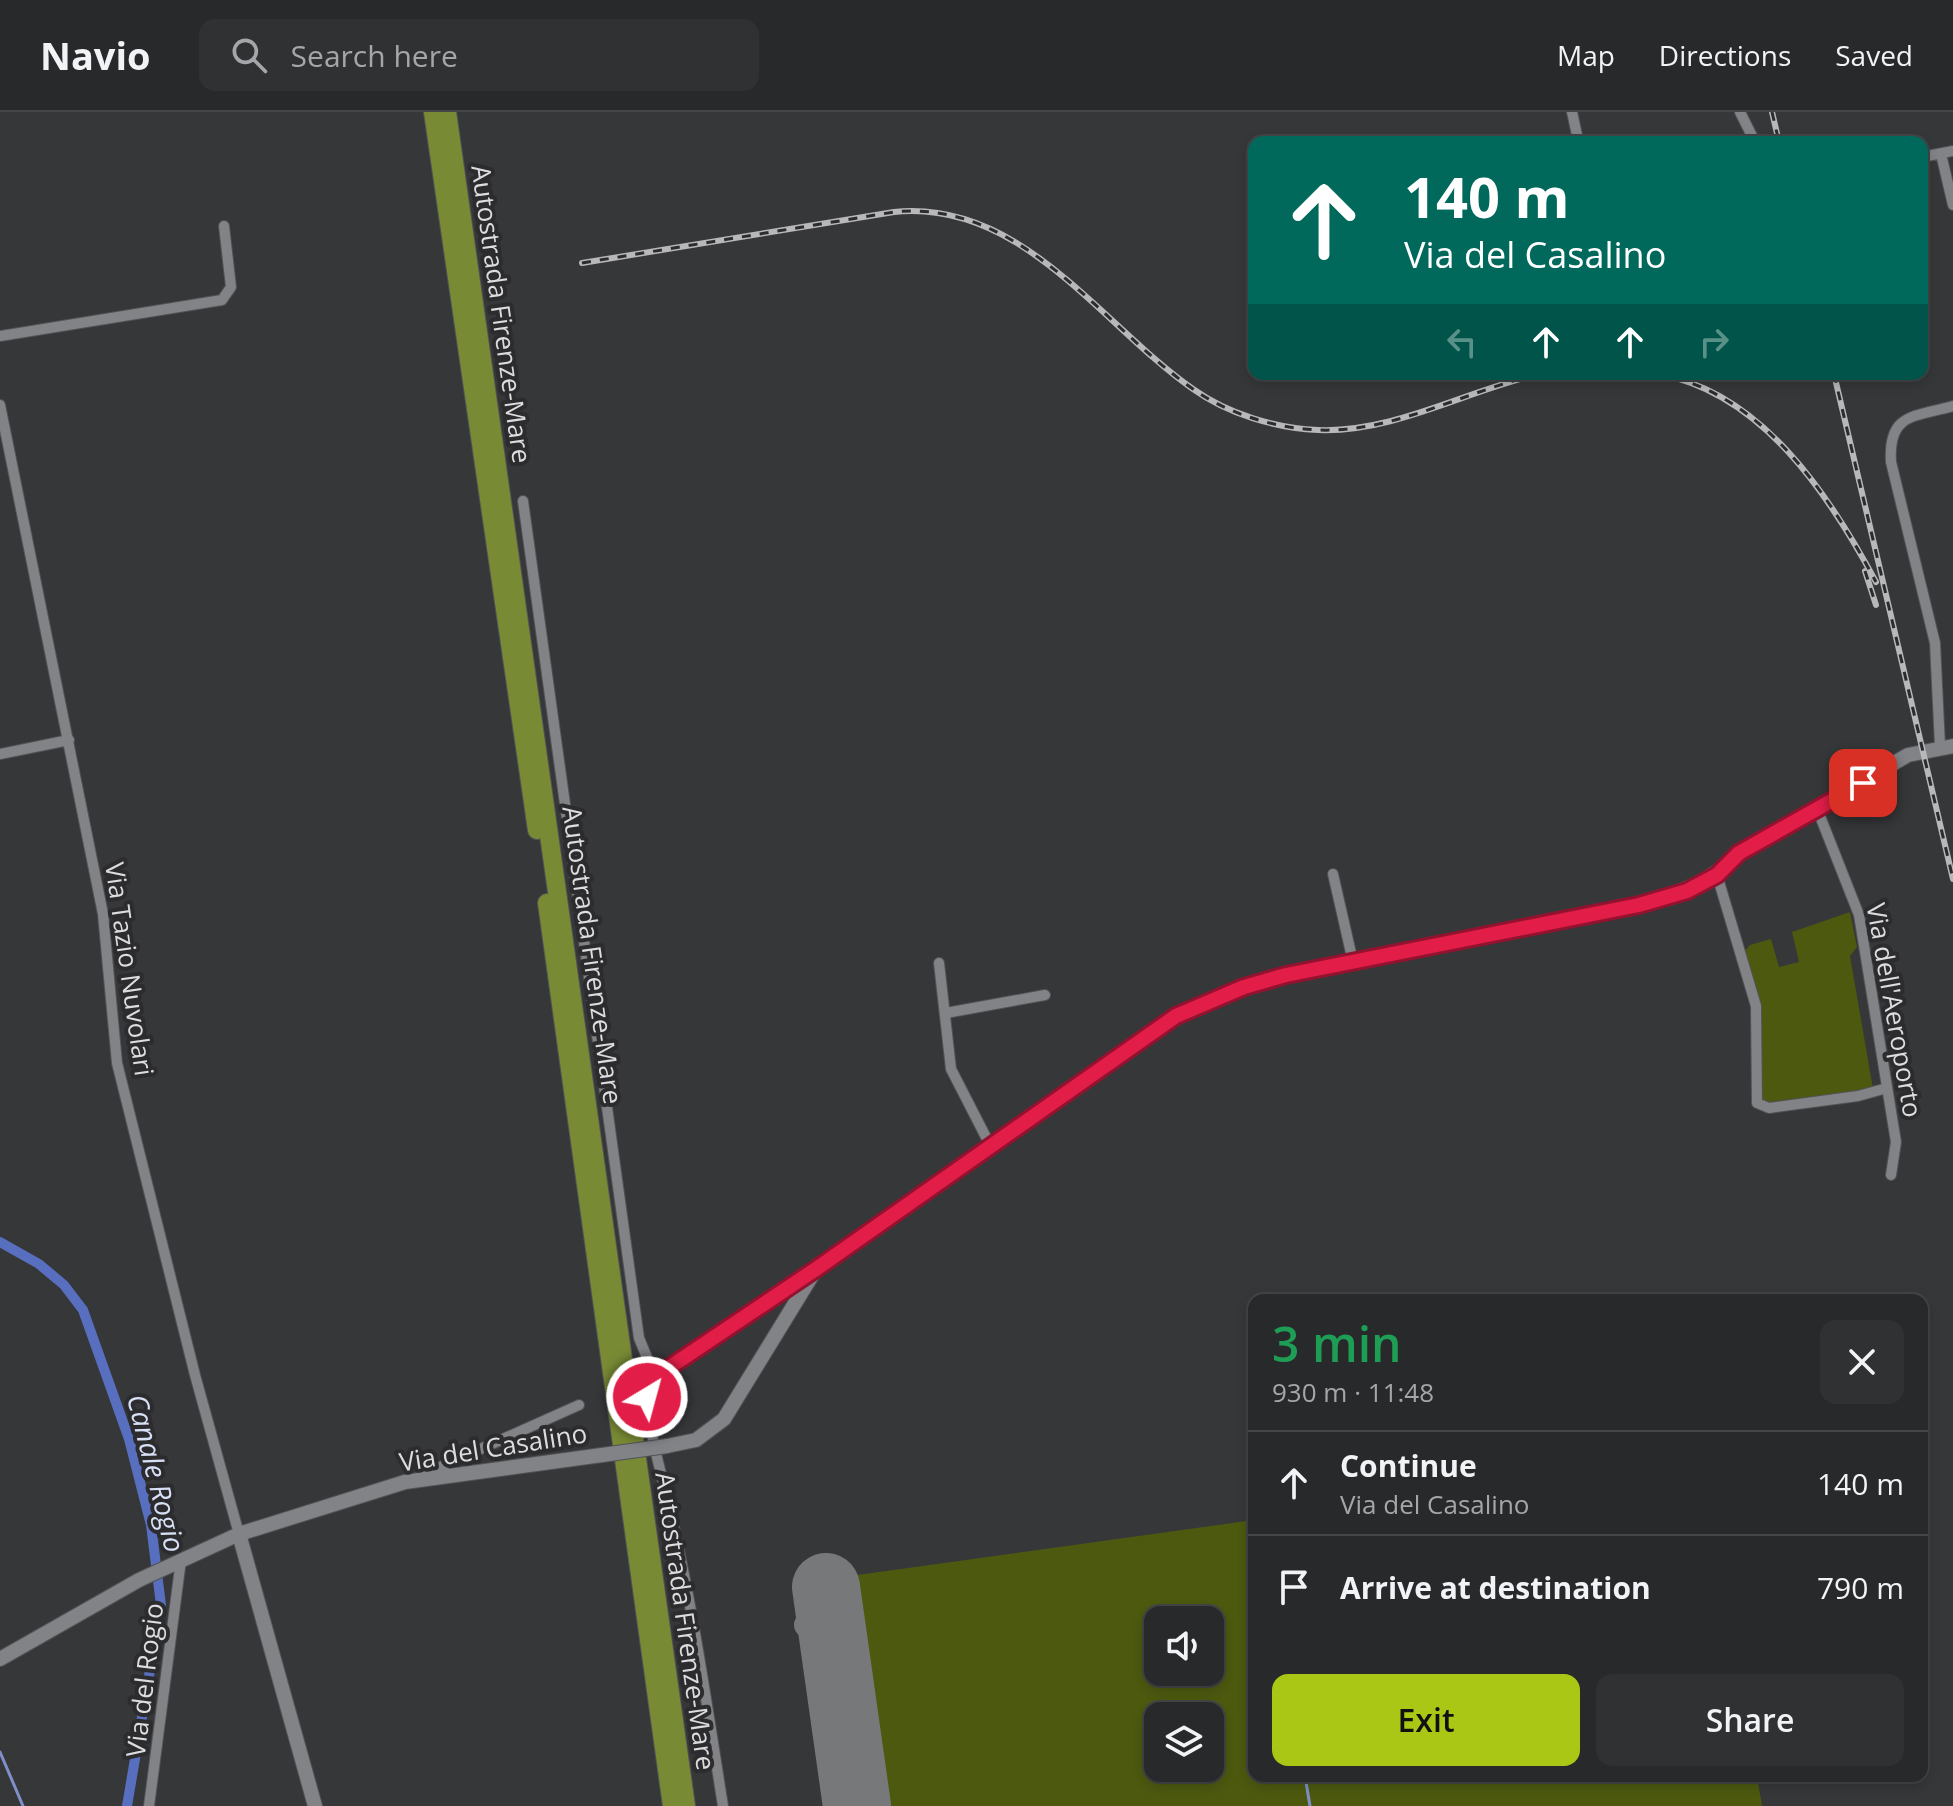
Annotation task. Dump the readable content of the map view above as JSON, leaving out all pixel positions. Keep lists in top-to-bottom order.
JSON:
{
  "streets": {
    "highway": ["Autostrada Firenze-Mare"],
    "street": [
      "Via Tazio Nuvolari",
      "Via dell'Aeroporto",
      "Via del Casalino",
      "Via del Rogio"
    ]
  },
  "crossings": [
    ["Via Tazio Nuvolari", "Via del Casalino"],
    ["Via dell'Aeroporto", "Via del Casalino"],
    ["Via del Casalino", "Via del Rogio"]
  ],
  "water": ["Canale Rogio"],
  "page": {
    "header": "Navio",
    "search": "Search here",
    "nav": ["Map", "Directions", "Saved"],
    "turn": ["140 m", "Via del Casalino"],
    "heading": ["3 min", "930 m · 11:48"],
    "list": [
      {
        "name": "Continue",
        "note": "Via del Casalino",
        "value": "140 m"
      },
      {
        "name": "Arrive at destination",
        "value": "790 m"
      }
    ],
    "buttons": ["Exit", "Share"]
  }
}
